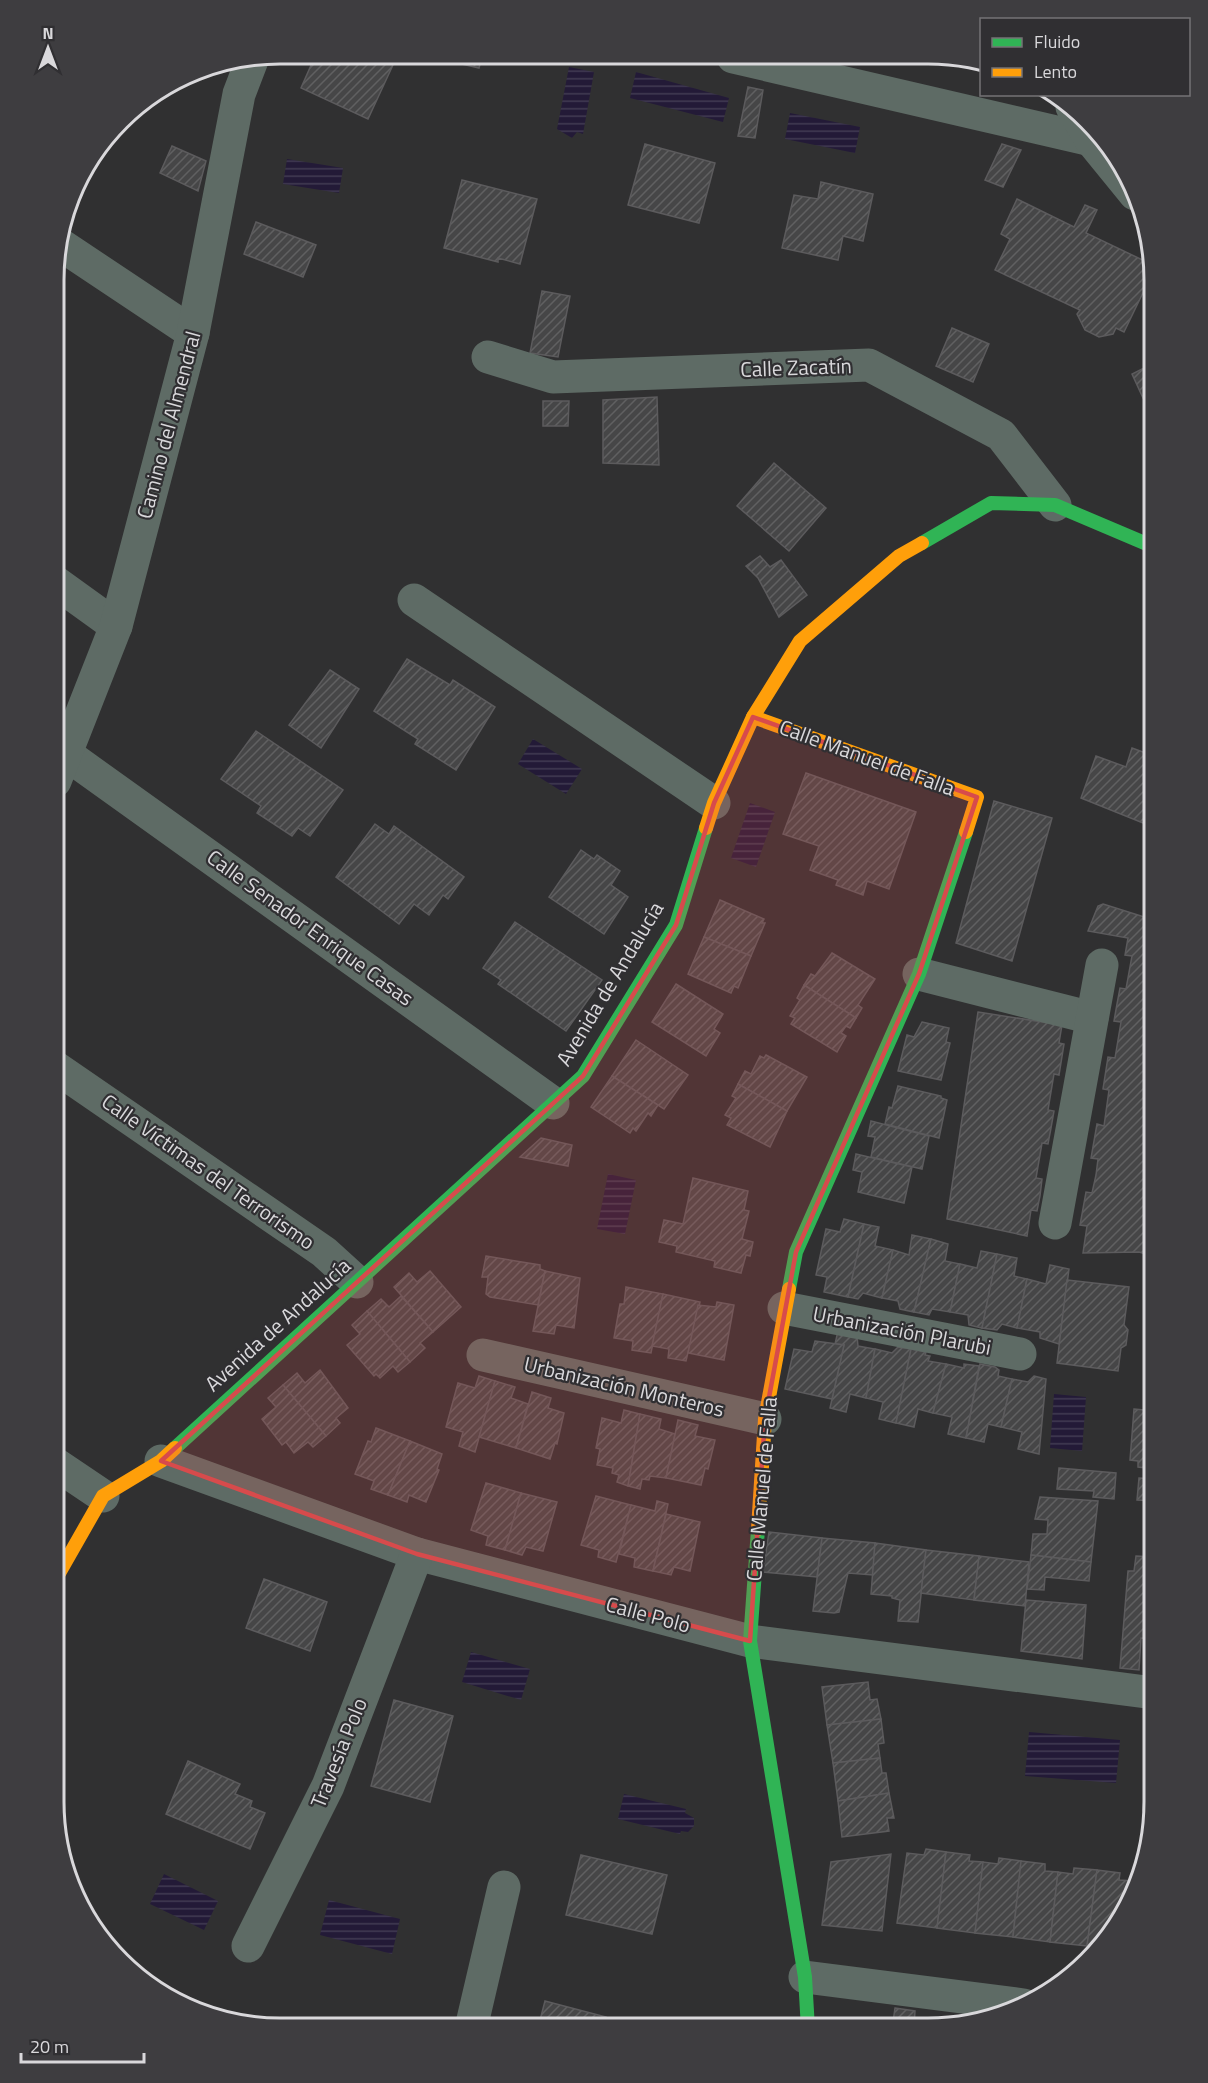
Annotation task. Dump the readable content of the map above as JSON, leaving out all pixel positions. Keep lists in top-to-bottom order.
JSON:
{
  "streets": {
    "street": [
      "Calle Zacatín",
      "Camino del Almendral",
      "Calle Manuel de Falla",
      "Calle Senador Enrique Casas",
      "Avenida de Andalucía",
      "Calle Víctimas del Terrorismo",
      "Urbanización Plarubi",
      "Urbanización Monteros",
      "Calle Polo",
      "Travesía Polo"
    ]
  },
  "crossings": [
    ["Calle Zacatín", "Avenida de Andalucía"],
    ["Calle Manuel de Falla", "Avenida de Andalucía"],
    ["Calle Manuel de Falla", "Urbanización Plarubi"],
    ["Calle Manuel de Falla", "Urbanización Monteros"],
    ["Calle Manuel de Falla", "Calle Polo"],
    ["Calle Senador Enrique Casas", "Avenida de Andalucía"],
    ["Avenida de Andalucía", "Calle Víctimas del Terrorismo"],
    ["Avenida de Andalucía", "Calle Polo"],
    ["Calle Polo", "Travesía Polo"]
  ],
  "legend": ["Fluido", "Lento"],
  "scale_bar": "20 m",
  "north": "top"
}
